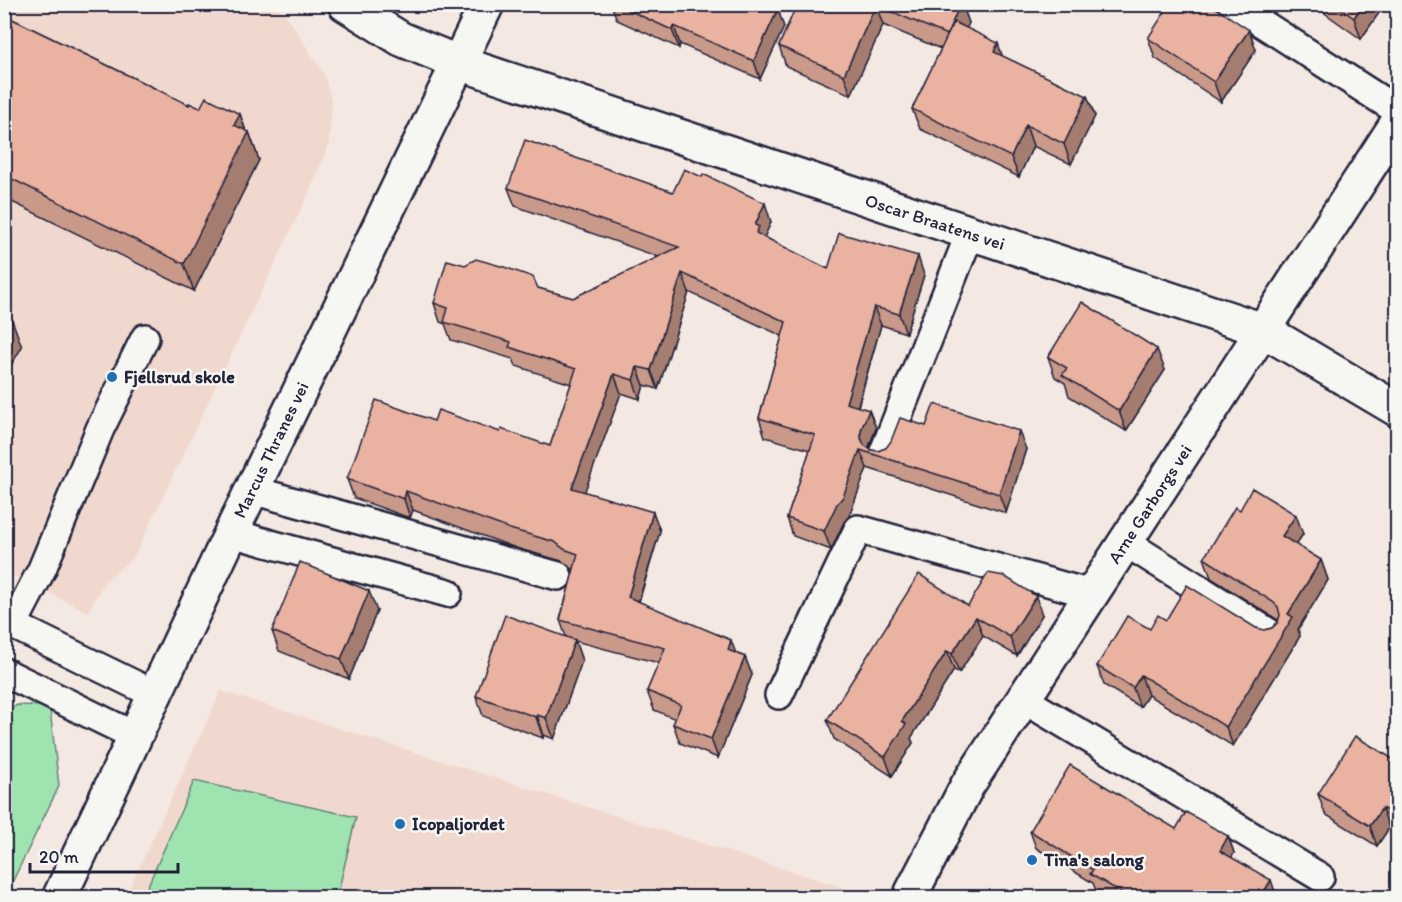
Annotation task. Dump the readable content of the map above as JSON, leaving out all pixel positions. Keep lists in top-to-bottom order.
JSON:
{
  "streets": {
    "street": ["Oscar Braatens vei", "Marcus Thranes vei", "Arne Garborgs vei"]
  },
  "crossings": [
    ["Oscar Braatens vei", "Marcus Thranes vei"],
    ["Oscar Braatens vei", "Arne Garborgs vei"]
  ],
  "places": ["Fjellsrud skole", "Icopaljordet", "Tina's salong"],
  "scale_bar": "20 m"
}
